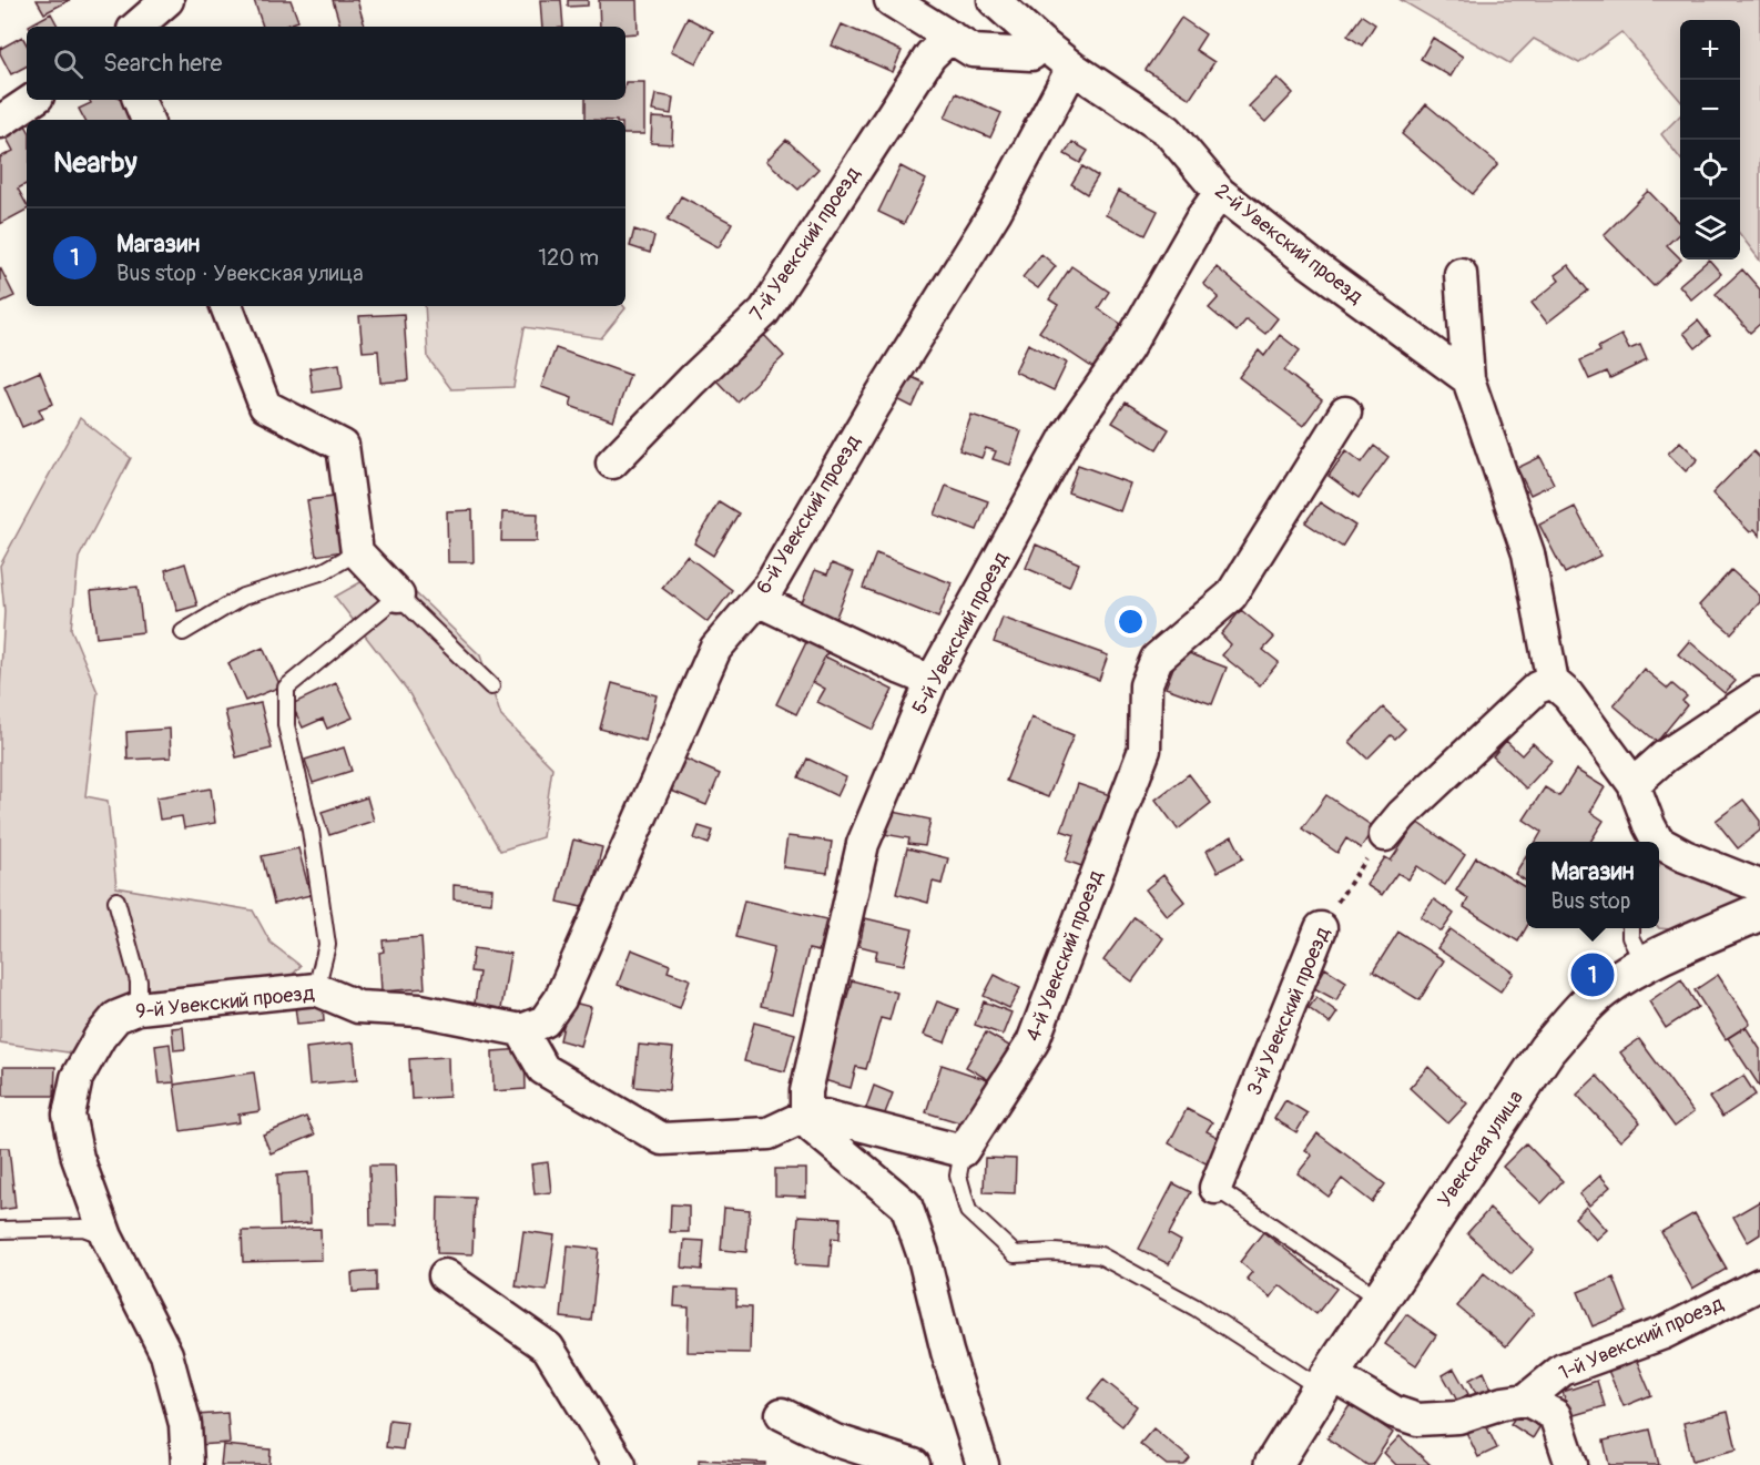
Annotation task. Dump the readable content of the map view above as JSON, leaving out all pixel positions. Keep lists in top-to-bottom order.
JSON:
{
  "streets": {
    "street": [
      "7-й Увекский проезд",
      "2-й Увекский проезд",
      "6-й Увекский проезд",
      "5-й Увекский проезд",
      "4-й Увекский проезд",
      "9-й Увекский проезд",
      "3-й Увекский проезд",
      "Увекская улица",
      "1-й Увекский проезд"
    ]
  },
  "crossings": [
    ["2-й Увекский проезд", "6-й Увекский проезд"],
    ["2-й Увекский проезд", "5-й Увекский проезд"],
    ["6-й Увекский проезд", "9-й Увекский проезд"],
    ["Увекская улица", "1-й Увекский проезд"]
  ],
  "page": {
    "map_buttons": ["+", "−"],
    "search": "Search here",
    "heading": "Nearby",
    "list": [
      {
        "mark": "1",
        "name": "Магазин",
        "note": "Bus stop · Увекская улица",
        "value": "120 m"
      }
    ],
    "popup": ["Магазин", "Bus stop"],
    "pins": "1"
  }
}
